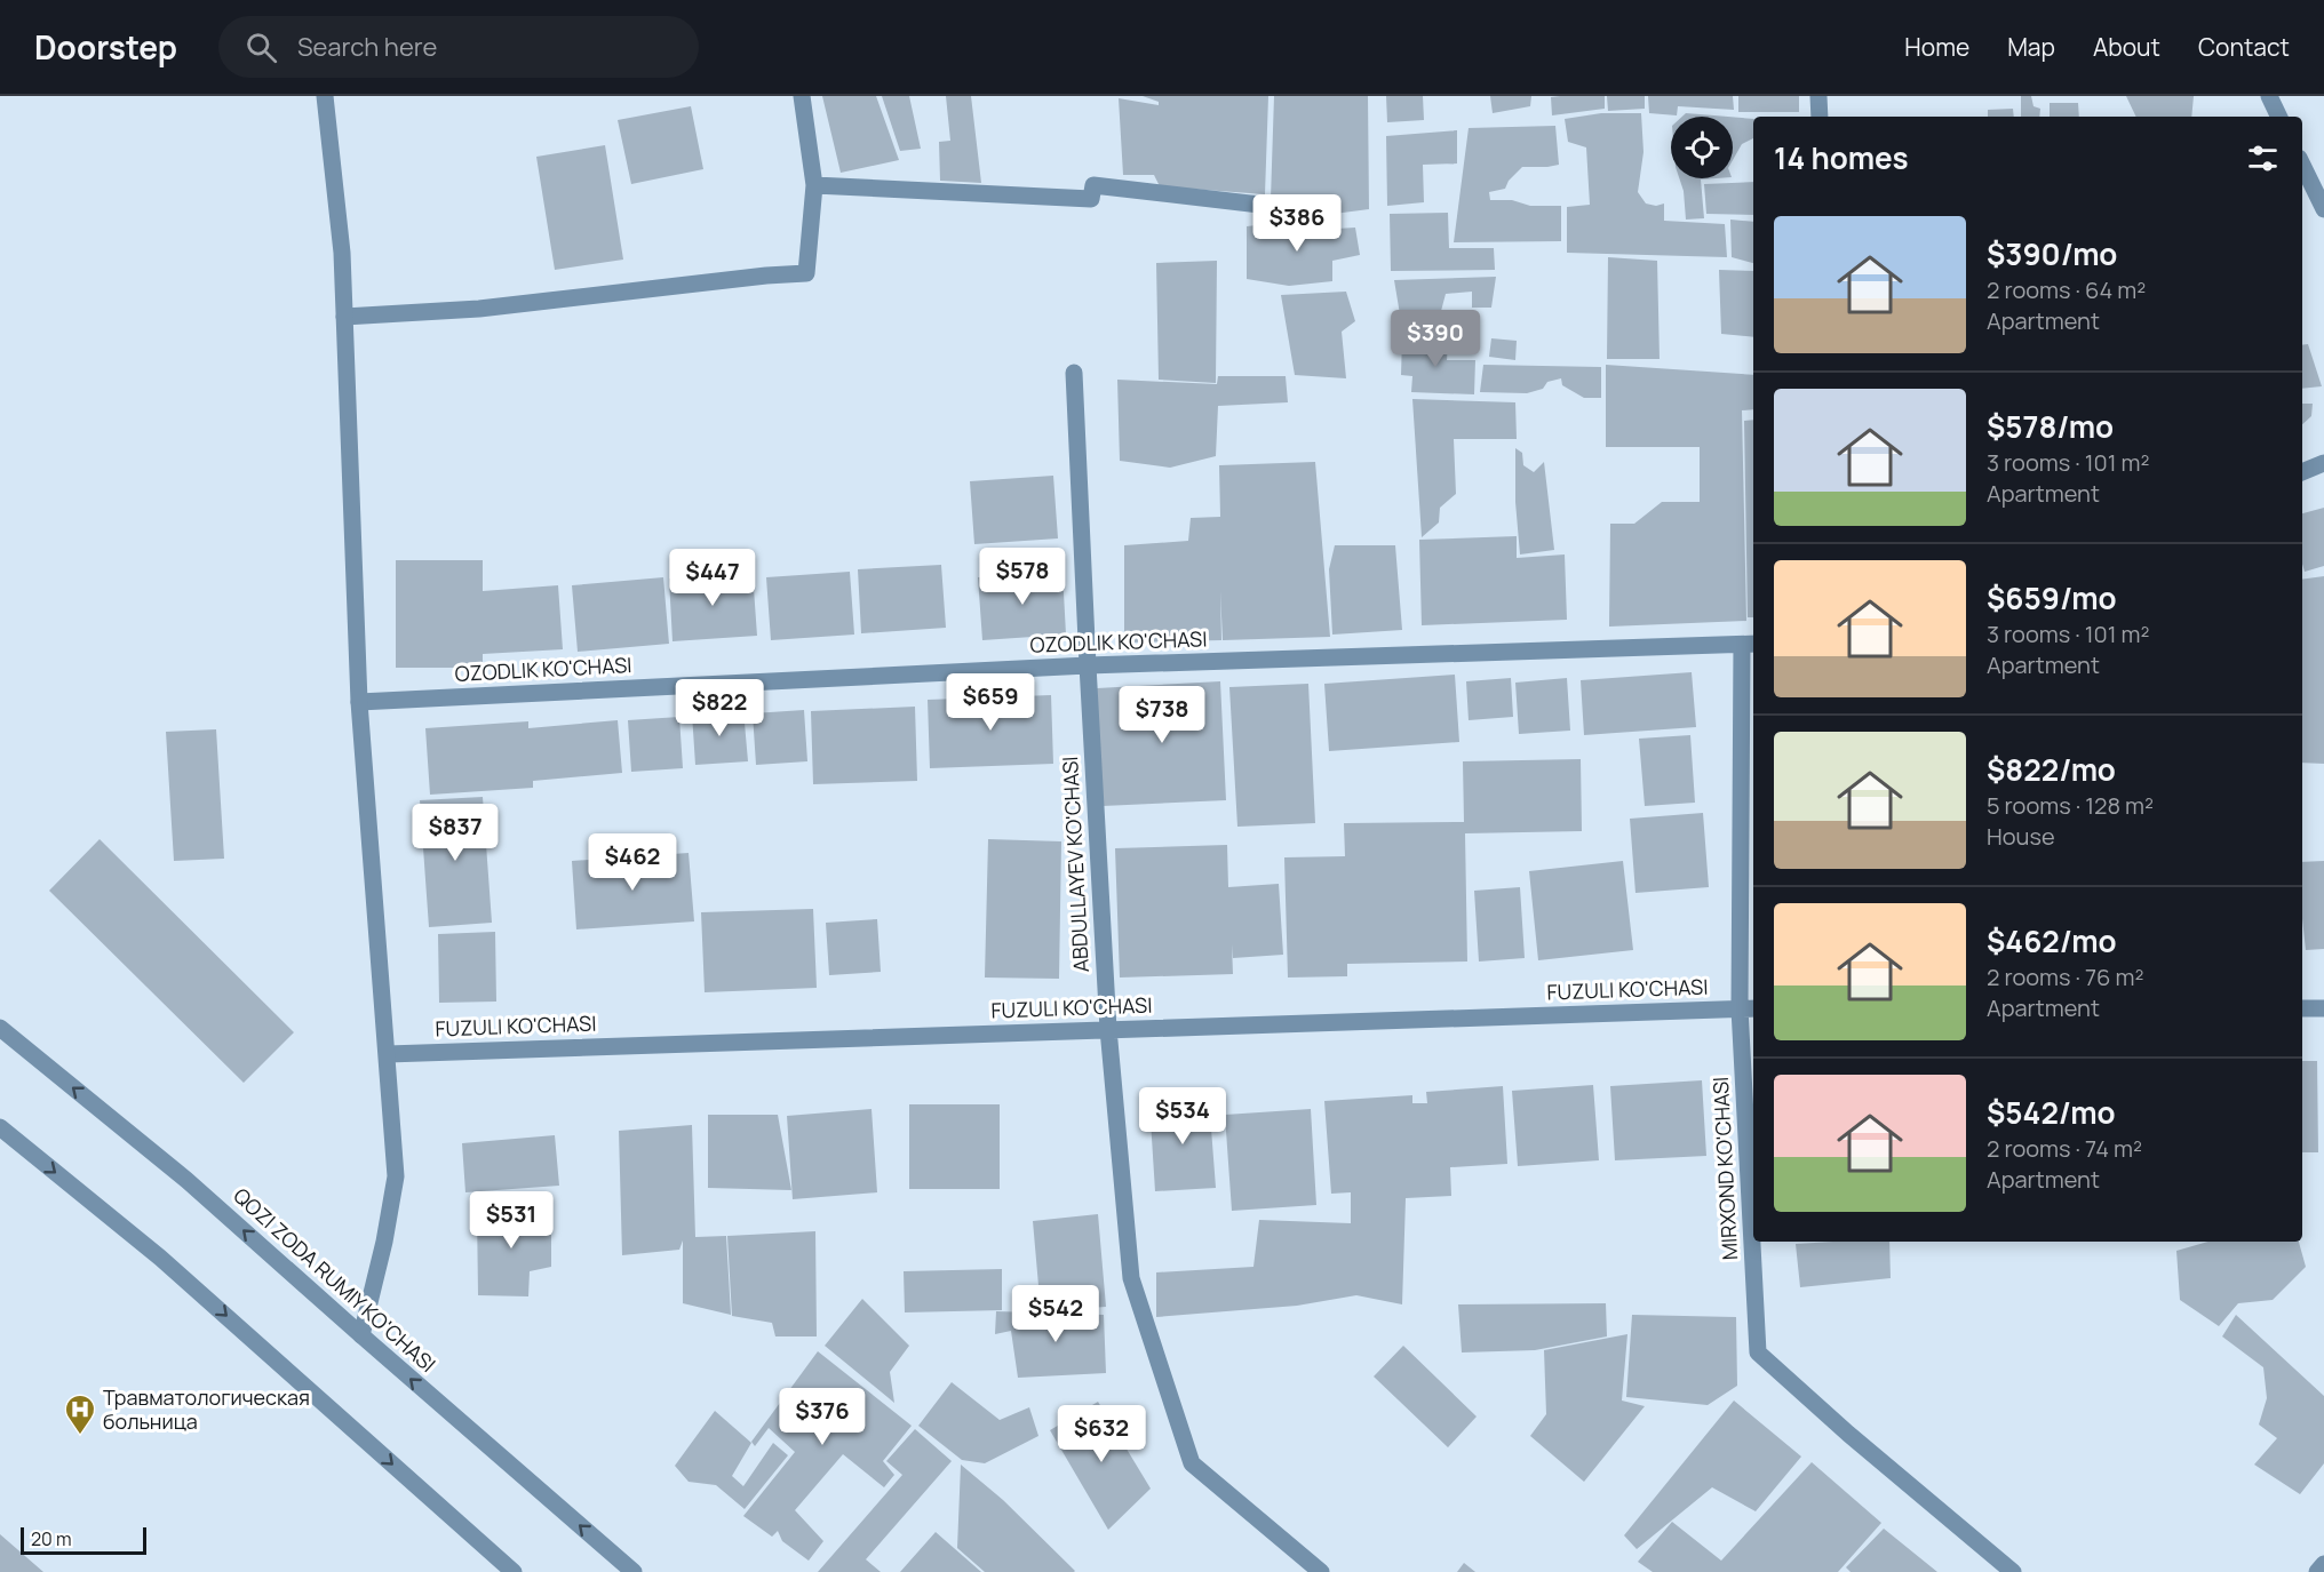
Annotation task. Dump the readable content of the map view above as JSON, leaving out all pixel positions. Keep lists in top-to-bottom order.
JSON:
{
  "streets": {
    "street": [
      "OZODLIK KO'CHASI",
      "ABDULLAYEV KO'CHASI",
      "FUZULI KO'CHASI",
      "MIRXOND KO'CHASI",
      "QOZI ZODA RUMIY KO'CHASI"
    ]
  },
  "crossings": [
    ["OZODLIK KO'CHASI", "ABDULLAYEV KO'CHASI"],
    ["OZODLIK KO'CHASI", "MIRXOND KO'CHASI"],
    ["ABDULLAYEV KO'CHASI", "FUZULI KO'CHASI"],
    ["FUZULI KO'CHASI", "MIRXOND KO'CHASI"]
  ],
  "places": {
    "hospital": ["Травматологическая больница"]
  },
  "scale_bar": "20 m",
  "page": {
    "header": "Doorstep",
    "search": "Search here",
    "nav": [
      "Home",
      "Map",
      "About",
      "Contact"
    ],
    "heading": "14 homes",
    "price": [
      "$386",
      "$390",
      "$578",
      "$447",
      "$659",
      "$822",
      "$738",
      "$837",
      "$462",
      "$534",
      "$531",
      "$542",
      "$376",
      "$632"
    ],
    "list": [
      {
        "name": "$390/mo",
        "note": "2 rooms · 64 m² · Apartment"
      },
      {
        "name": "$578/mo",
        "note": "3 rooms · 101 m² · Apartment"
      },
      {
        "name": "$659/mo",
        "note": "3 rooms · 101 m² · Apartment"
      },
      {
        "name": "$822/mo",
        "note": "5 rooms · 128 m² · House"
      },
      {
        "name": "$462/mo",
        "note": "2 rooms · 76 m² · Apartment"
      },
      {
        "name": "$542/mo",
        "note": "2 rooms · 74 m² · Apartment"
      }
    ],
    "scale": "20 m"
  }
}
